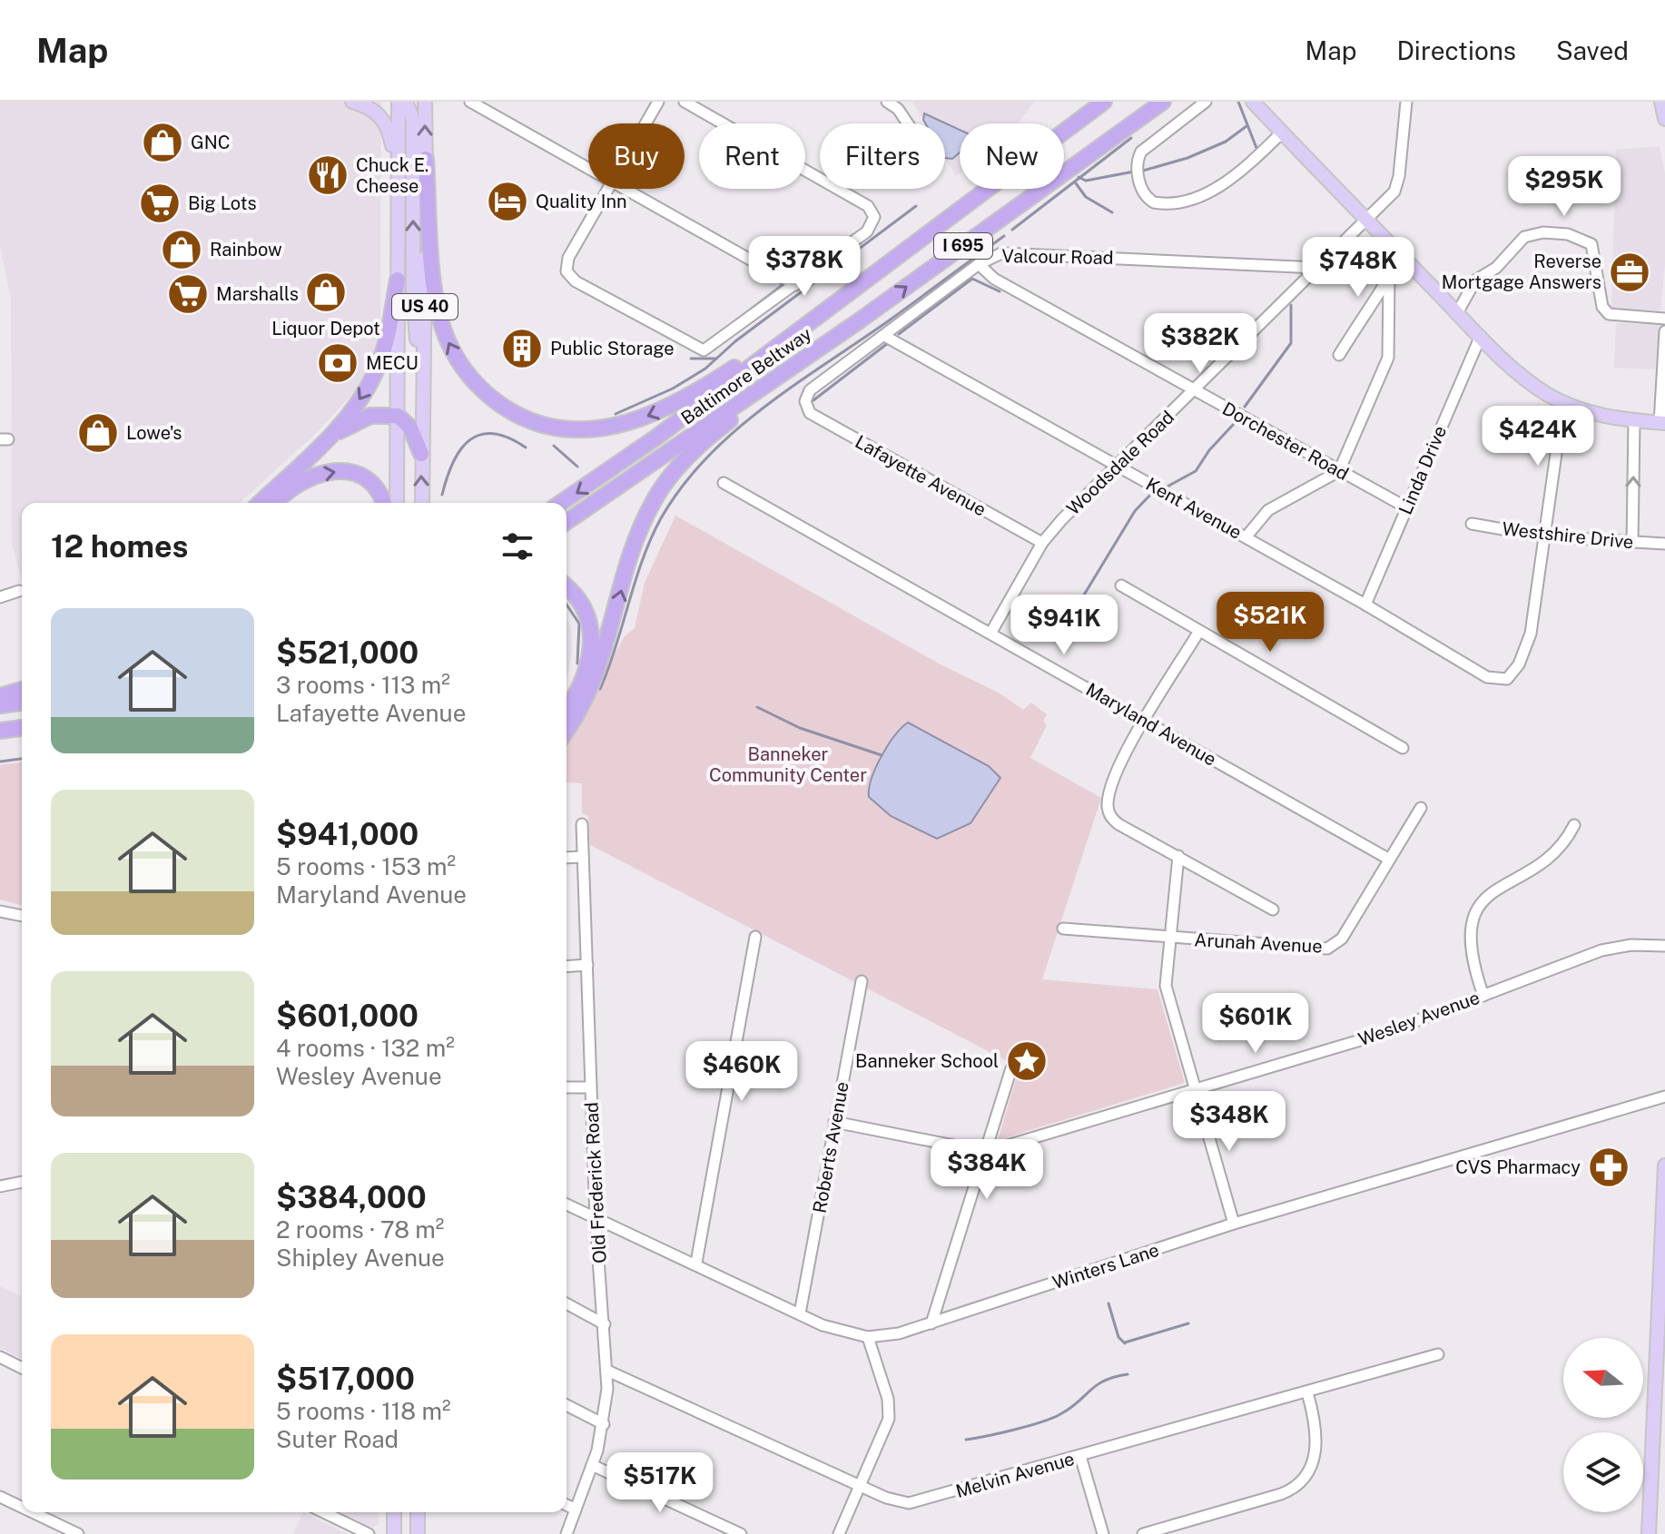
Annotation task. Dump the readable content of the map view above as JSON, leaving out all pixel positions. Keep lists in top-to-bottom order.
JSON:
{
  "streets": {
    "highway": ["I 695", "Baltimore Beltway"],
    "main road": ["US 40"],
    "street": [
      "Valcour Road",
      "Dorchester Road",
      "Woodsdale Road",
      "Linda Drive",
      "Lafayette Avenue",
      "Kent Avenue",
      "Westshire Drive",
      "Maryland Avenue",
      "Arunah Avenue",
      "Wesley Avenue",
      "Roberts Avenue",
      "Old Frederick Road",
      "Winters Lane",
      "Melvin Avenue"
    ]
  },
  "crossings": [
    ["Valcour Road", "Dorchester Road"],
    ["Valcour Road", "Woodsdale Road"],
    ["Valcour Road", "Lafayette Avenue"],
    ["Valcour Road", "Kent Avenue"],
    ["Dorchester Road", "Woodsdale Road"],
    ["Dorchester Road", "Linda Drive"],
    ["Woodsdale Road", "Lafayette Avenue"],
    ["Woodsdale Road", "Kent Avenue"],
    ["Woodsdale Road", "Maryland Avenue"],
    ["Linda Drive", "Kent Avenue"],
    ["Kent Avenue", "Westshire Drive"],
    ["Maryland Avenue", "Arunah Avenue"],
    ["Wesley Avenue", "Roberts Avenue"],
    ["Roberts Avenue", "Winters Lane"],
    ["Old Frederick Road", "Winters Lane"],
    ["Old Frederick Road", "Melvin Avenue"]
  ],
  "parks": ["Banneker Community Center"],
  "places": {
    "shop": [
      "GNC",
      "Rainbow",
      "Liquor Depot",
      "Lowe's"
    ],
    "restaurant": ["Chuck E. Cheese"],
    "hotel": ["Quality Inn"],
    "supermarket": ["Big Lots", "Marshalls"],
    "office": ["Reverse Mortgage Answers"],
    "building": ["Public Storage"],
    "bank": ["MECU"],
    "place": ["Banneker School"],
    "pharmacy": ["CVS Pharmacy"]
  },
  "north": "left",
  "page": {
    "header": "Map",
    "nav": ["Map", "Directions", "Saved"],
    "chip": [
      "Buy",
      "Rent",
      "Filters",
      "New"
    ],
    "price": [
      "$295K",
      "$378K",
      "$748K",
      "$382K",
      "$424K",
      "$521K",
      "$941K",
      "$601K",
      "$460K",
      "$348K",
      "$384K",
      "$517K"
    ],
    "heading": "12 homes",
    "list": [
      {
        "name": "$521,000",
        "note": "3 rooms · 113 m² · Lafayette Avenue"
      },
      {
        "name": "$941,000",
        "note": "5 rooms · 153 m² · Maryland Avenue"
      },
      {
        "name": "$601,000",
        "note": "4 rooms · 132 m² · Wesley Avenue"
      },
      {
        "name": "$384,000",
        "note": "2 rooms · 78 m² · Shipley Avenue"
      },
      {
        "name": "$517,000",
        "note": "5 rooms · 118 m² · Suter Road"
      }
    ]
  }
}
